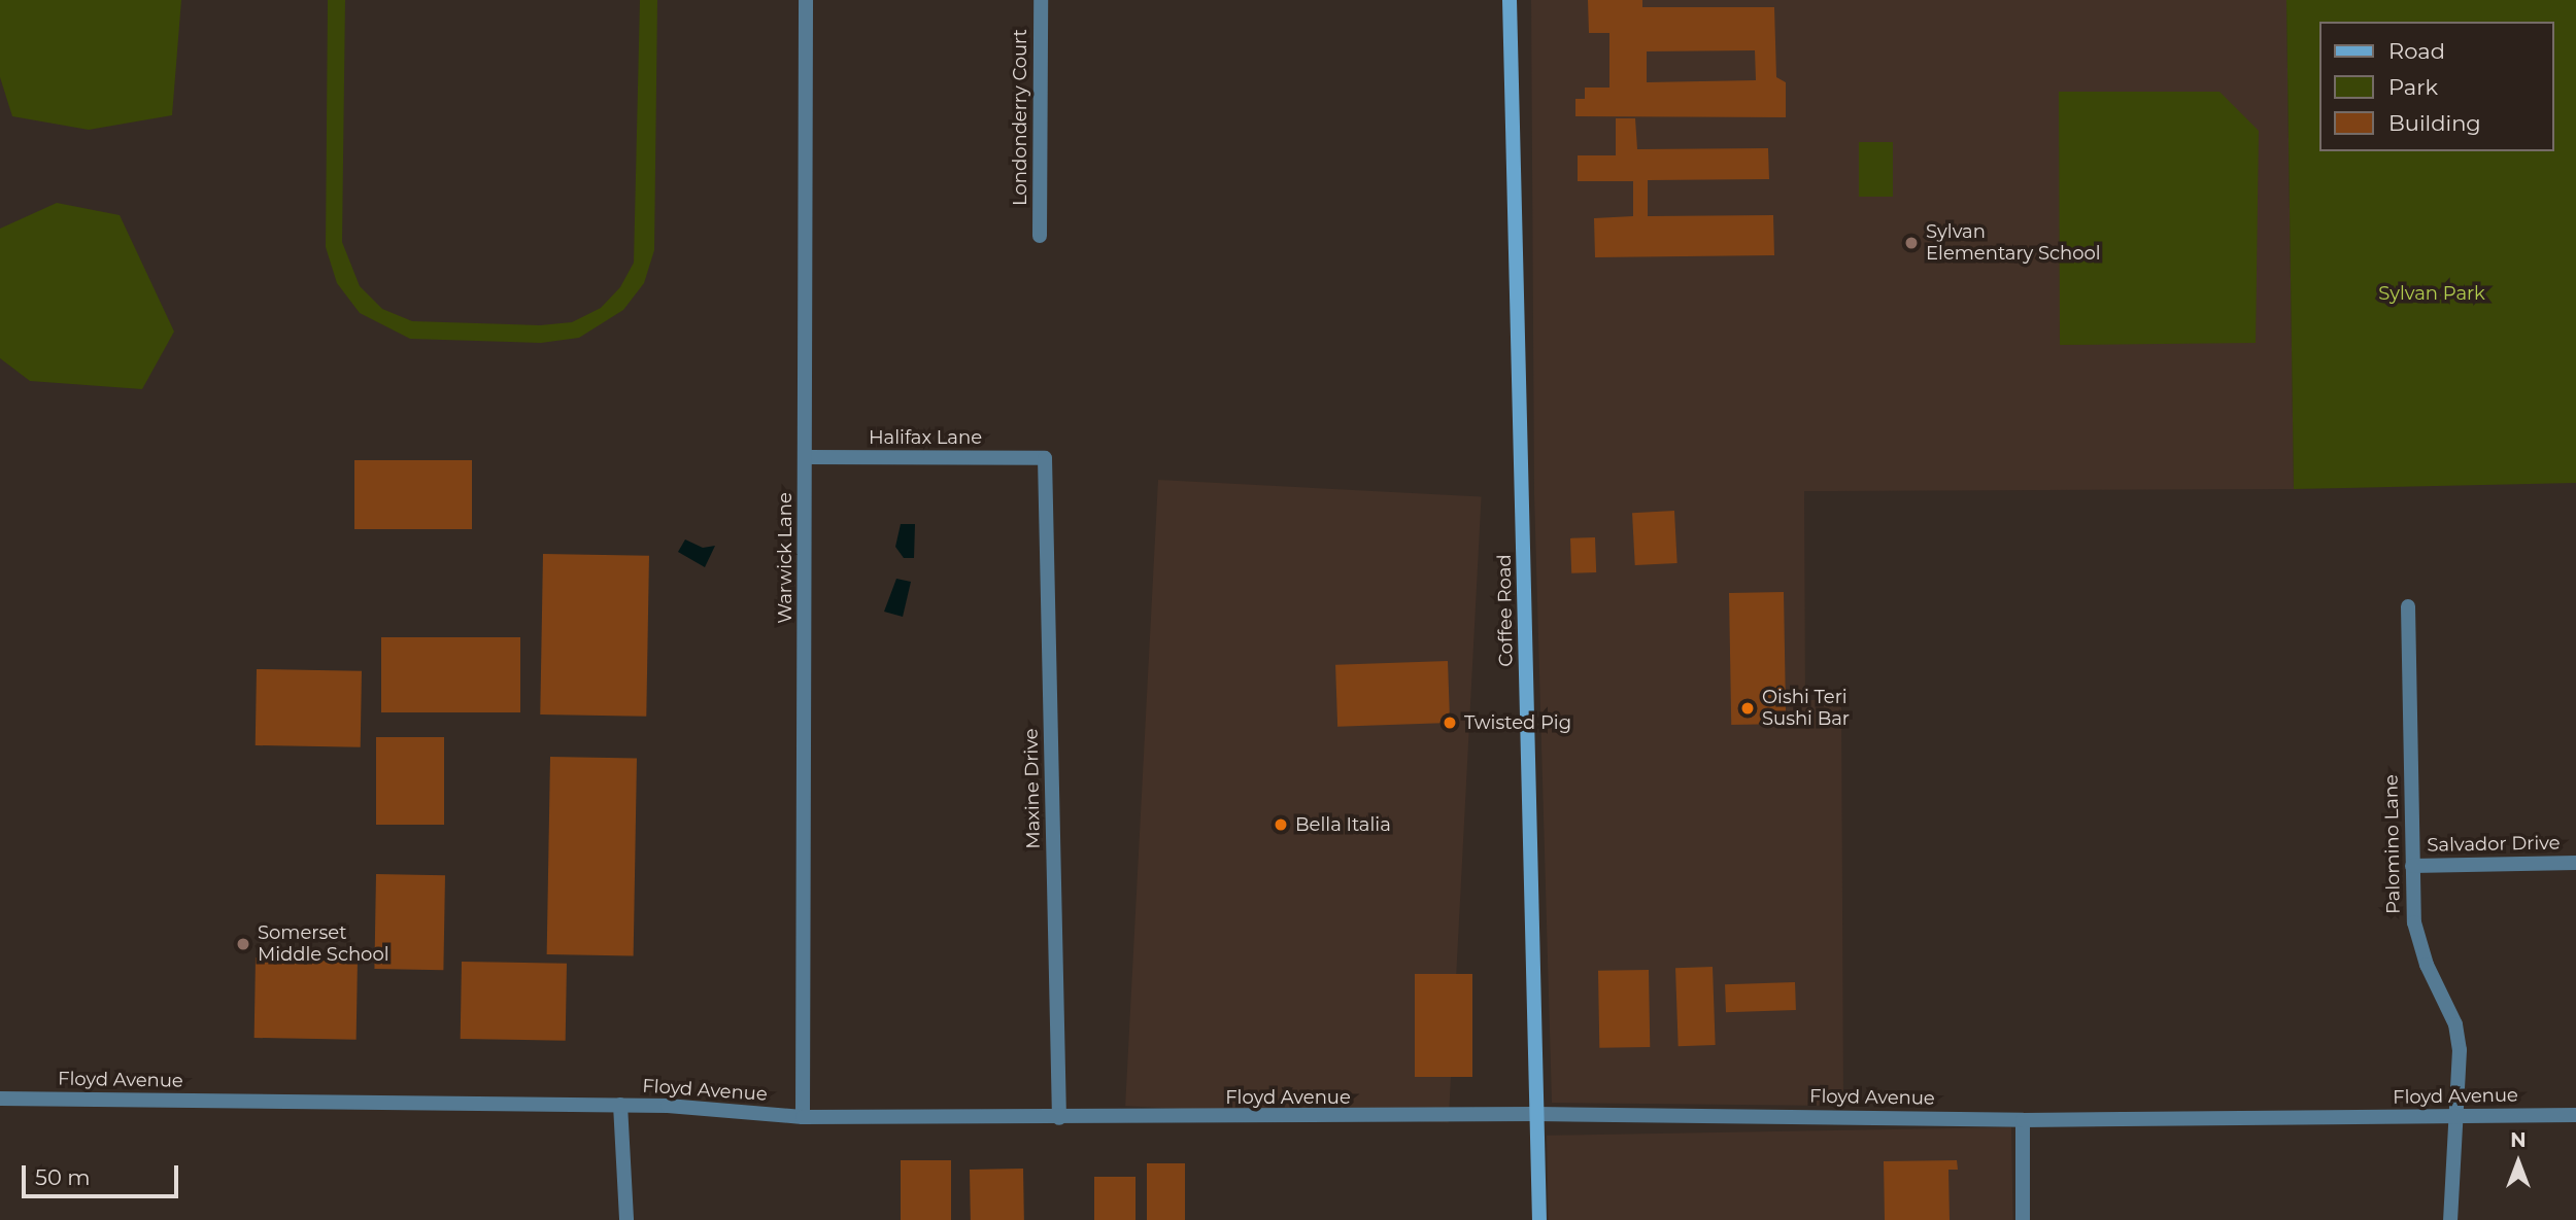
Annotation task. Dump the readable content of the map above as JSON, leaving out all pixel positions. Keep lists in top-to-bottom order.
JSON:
{
  "streets": {
    "main road": ["Coffee Road"],
    "street": [
      "Londonderry Court",
      "Halifax Lane",
      "Warwick Lane",
      "Maxine Drive",
      "Palomino Lane",
      "Salvador Drive",
      "Floyd Avenue"
    ]
  },
  "crossings": [
    ["Halifax Lane", "Warwick Lane"],
    ["Halifax Lane", "Maxine Drive"],
    ["Warwick Lane", "Floyd Avenue"],
    ["Coffee Road", "Floyd Avenue"],
    ["Maxine Drive", "Floyd Avenue"],
    ["Palomino Lane", "Salvador Drive"],
    ["Palomino Lane", "Floyd Avenue"]
  ],
  "parks": ["Sylvan Park"],
  "places": [
    "Sylvan Elementary School",
    "Oishi Teri Sushi Bar",
    "Twisted Pig",
    "Bella Italia",
    "Somerset Middle School"
  ],
  "legend": ["Road", "Park", "Building"],
  "scale_bar": "50 m",
  "north": "top"
}
